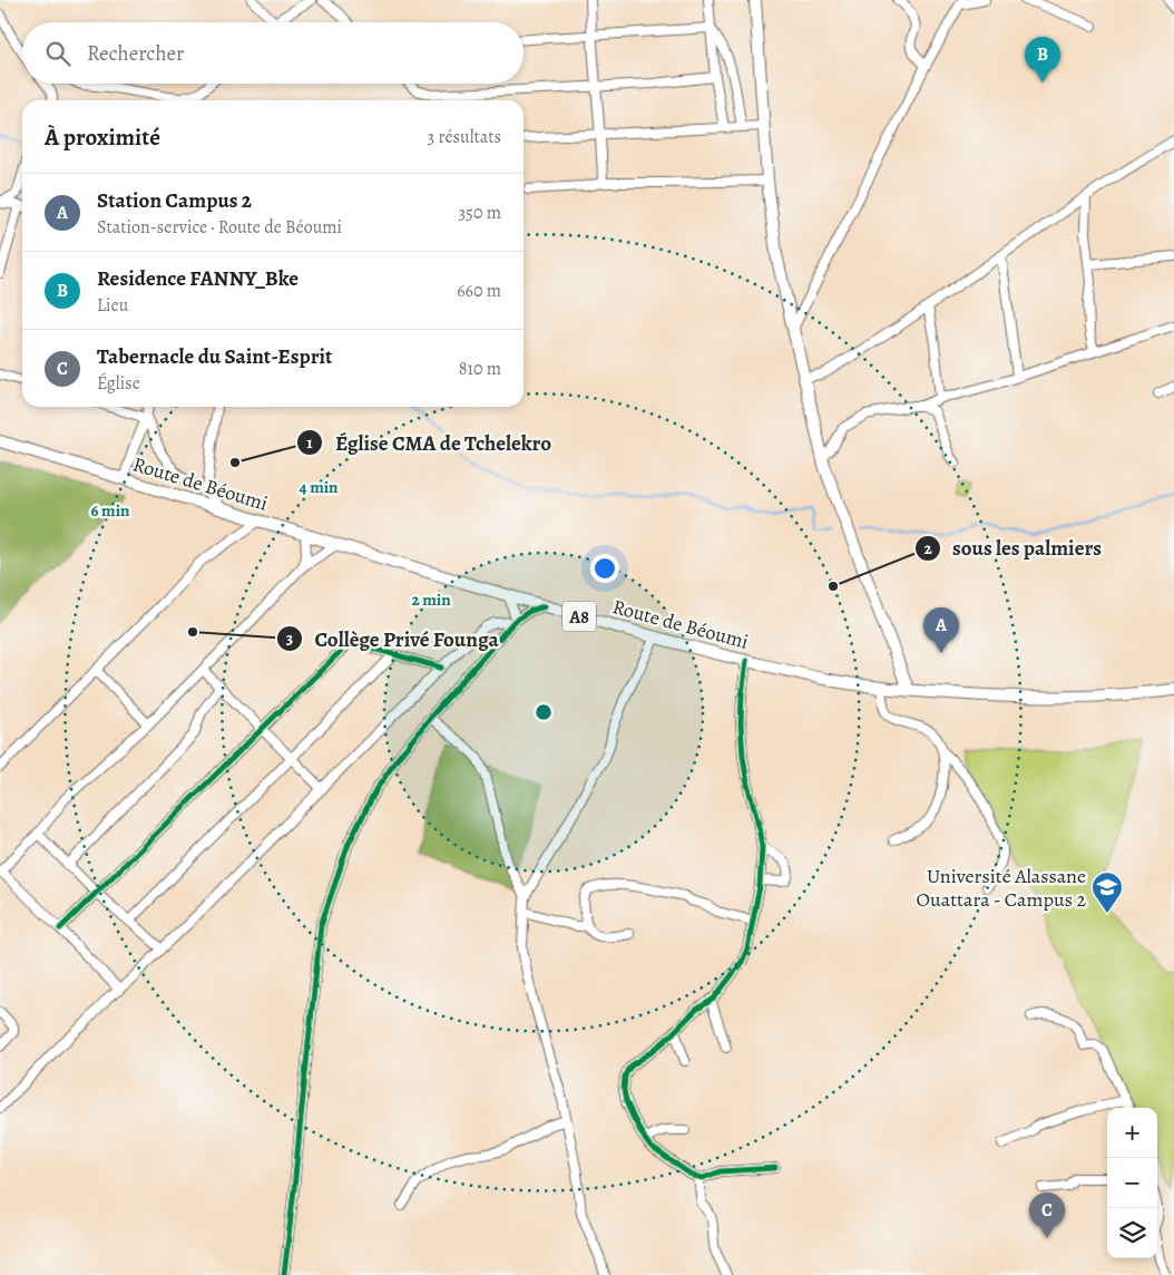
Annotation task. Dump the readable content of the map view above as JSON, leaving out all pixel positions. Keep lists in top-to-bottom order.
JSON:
{
  "streets": {
    "main road": ["Route de Béoumi", "A8"]
  },
  "places": {
    "other": ["Église CMA de Tchelekro", "sous les palmiers", "Collège Privé Founga"],
    "school or university": ["Université Alassane Ouattara - Campus 2"]
  },
  "page": {
    "search": "Rechercher",
    "pins": ["B", "A", "C"],
    "heading": ["À proximité", "3 résultats"],
    "list": [
      {
        "mark": "A",
        "name": "Station Campus 2",
        "note": "Station-service · Route de Béoumi",
        "value": "350 m"
      },
      {
        "mark": "B",
        "name": "Residence FANNY_Bke",
        "note": "Lieu",
        "value": "660 m"
      },
      {
        "mark": "C",
        "name": "Tabernacle du Saint-Esprit",
        "note": "Église",
        "value": "810 m"
      }
    ],
    "map_buttons": ["+", "−"]
  },
  "rings": ["4 min", "6 min", "2 min"]
}
